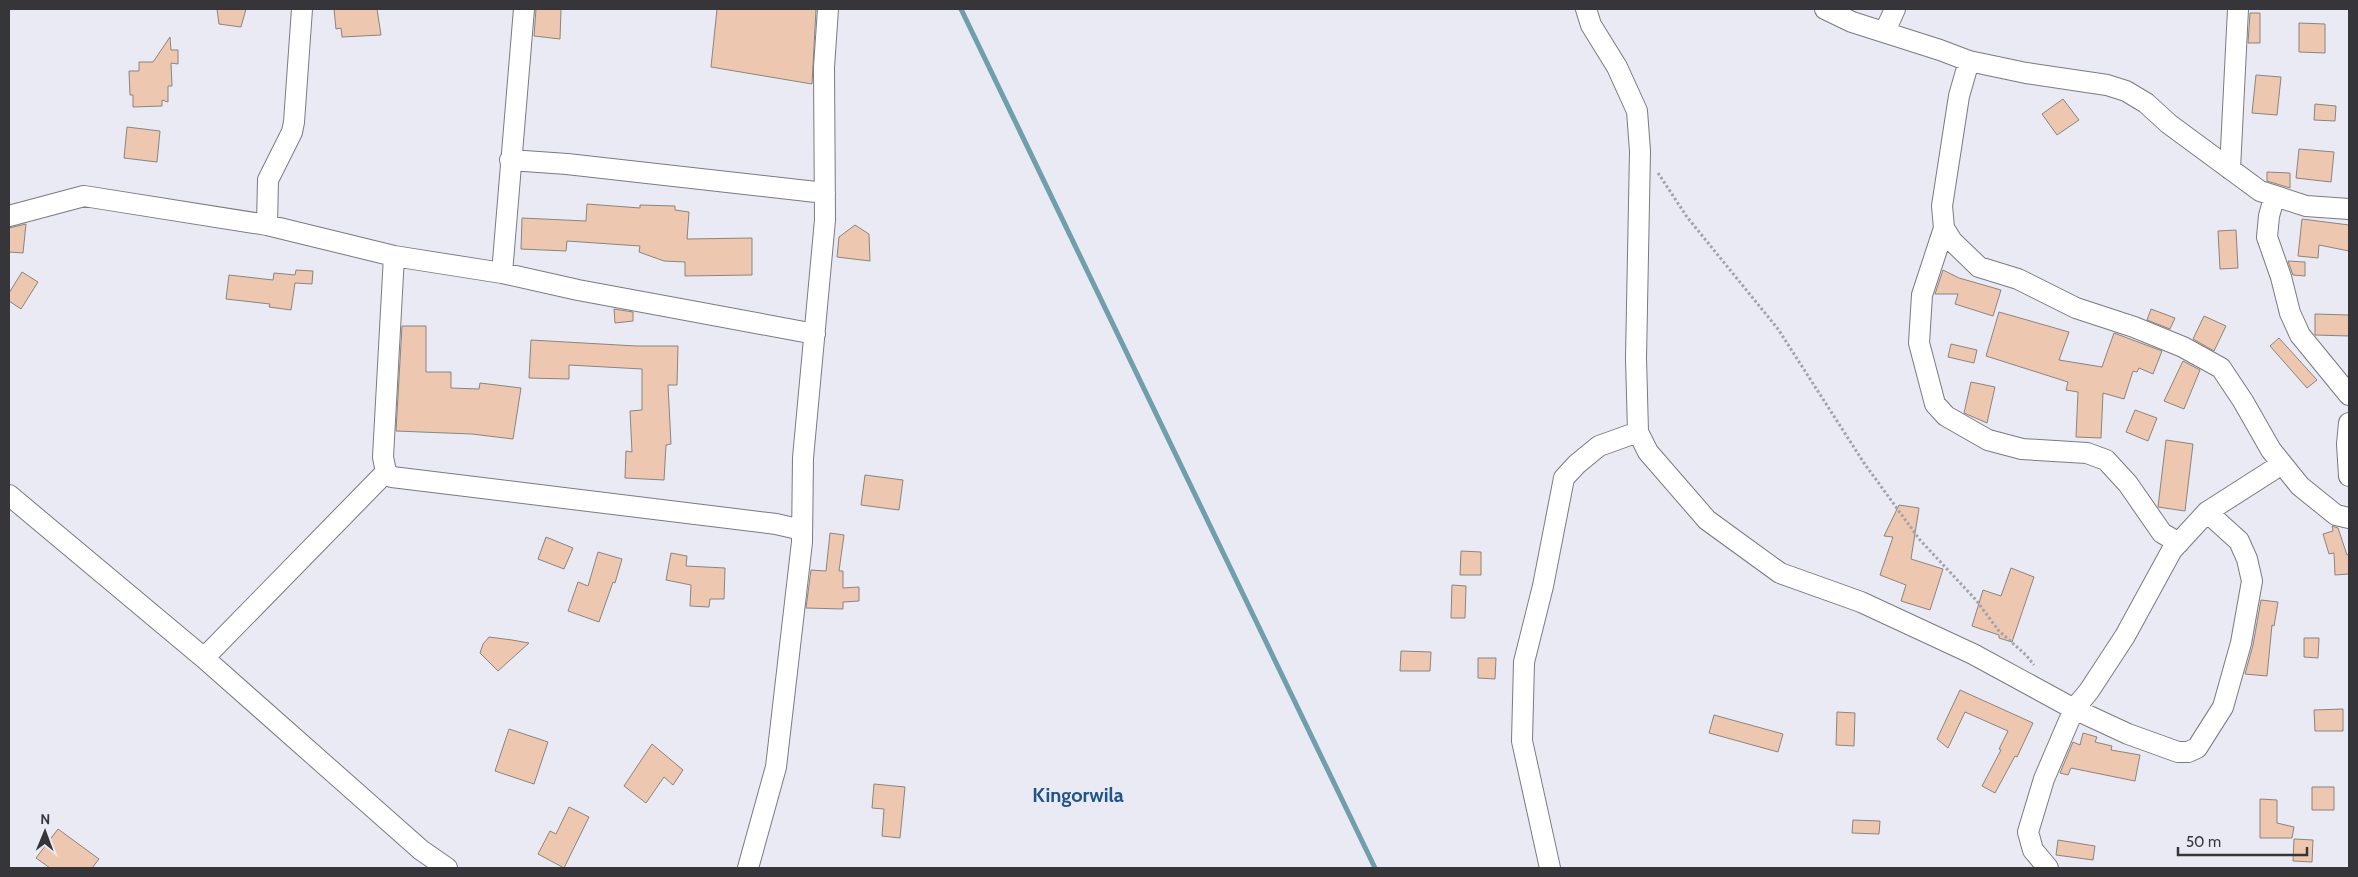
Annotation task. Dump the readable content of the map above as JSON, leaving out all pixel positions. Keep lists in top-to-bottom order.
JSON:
{
  "districts": ["Kingorwila"],
  "scale_bar": "50 m",
  "north": "top"
}
